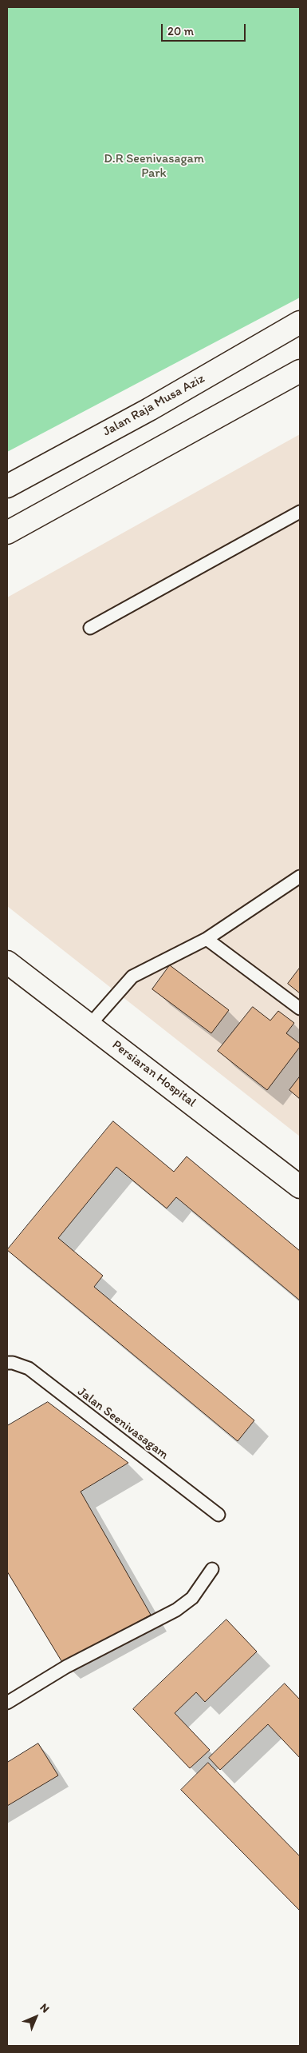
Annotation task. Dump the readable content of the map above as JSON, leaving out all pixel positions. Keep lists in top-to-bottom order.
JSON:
{
  "streets": {
    "main road": ["Jalan Raja Musa Aziz", "Persiaran Hospital"],
    "lane": ["Jalan Seenivasagam"]
  },
  "parks": ["D.R Seenivasagam Park"],
  "scale_bar": "20 m",
  "north": "top right"
}
